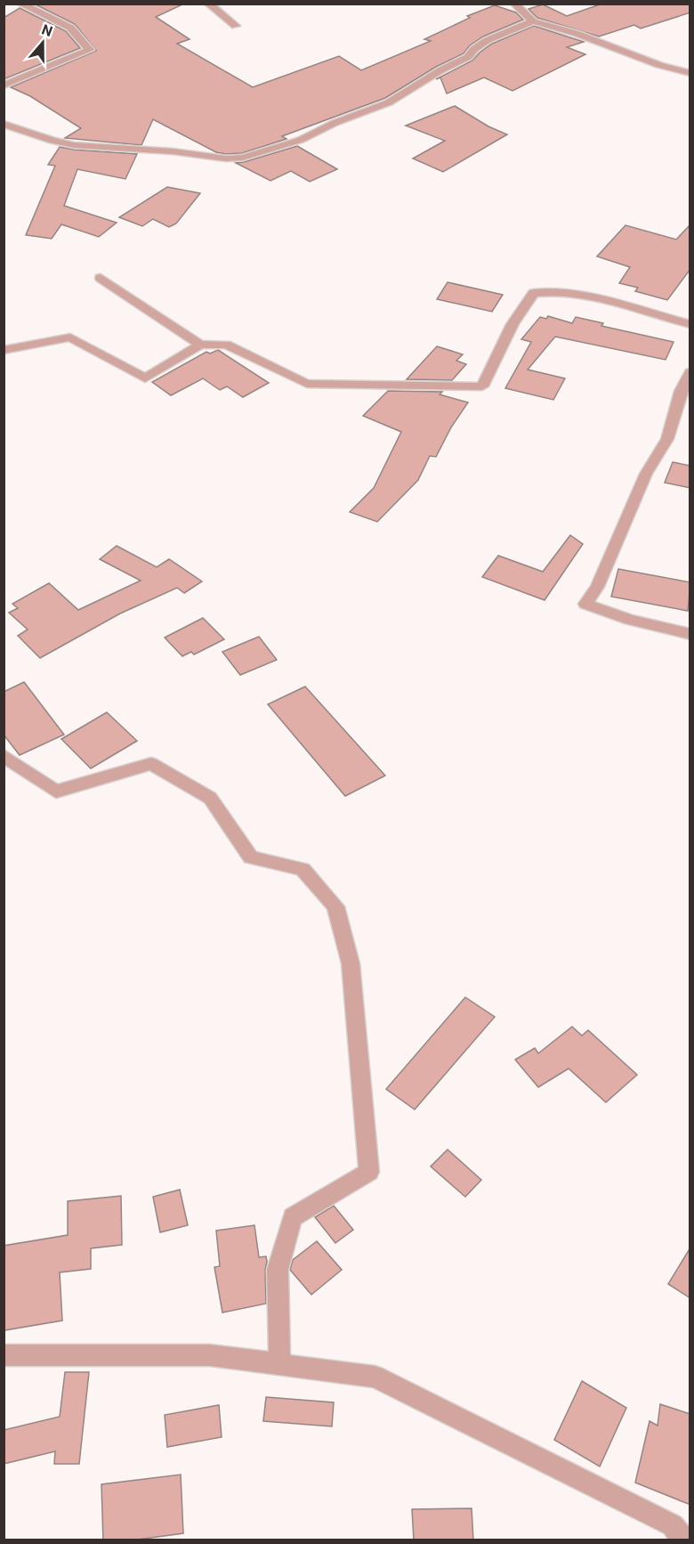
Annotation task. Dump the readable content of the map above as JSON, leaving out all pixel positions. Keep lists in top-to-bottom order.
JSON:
{
  "north": "top"
}
